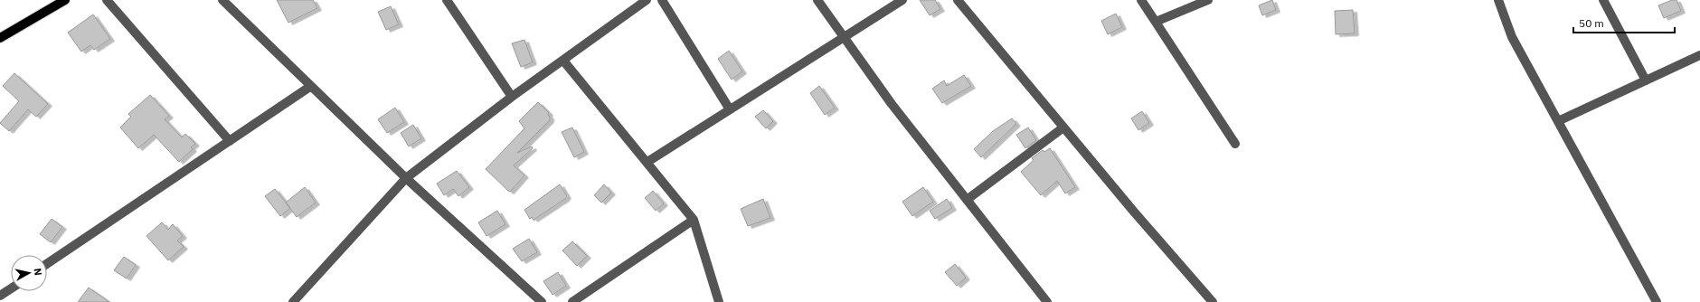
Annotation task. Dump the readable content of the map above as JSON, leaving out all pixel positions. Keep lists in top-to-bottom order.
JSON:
{
  "scale_bar": "50 m",
  "north": "right"
}
